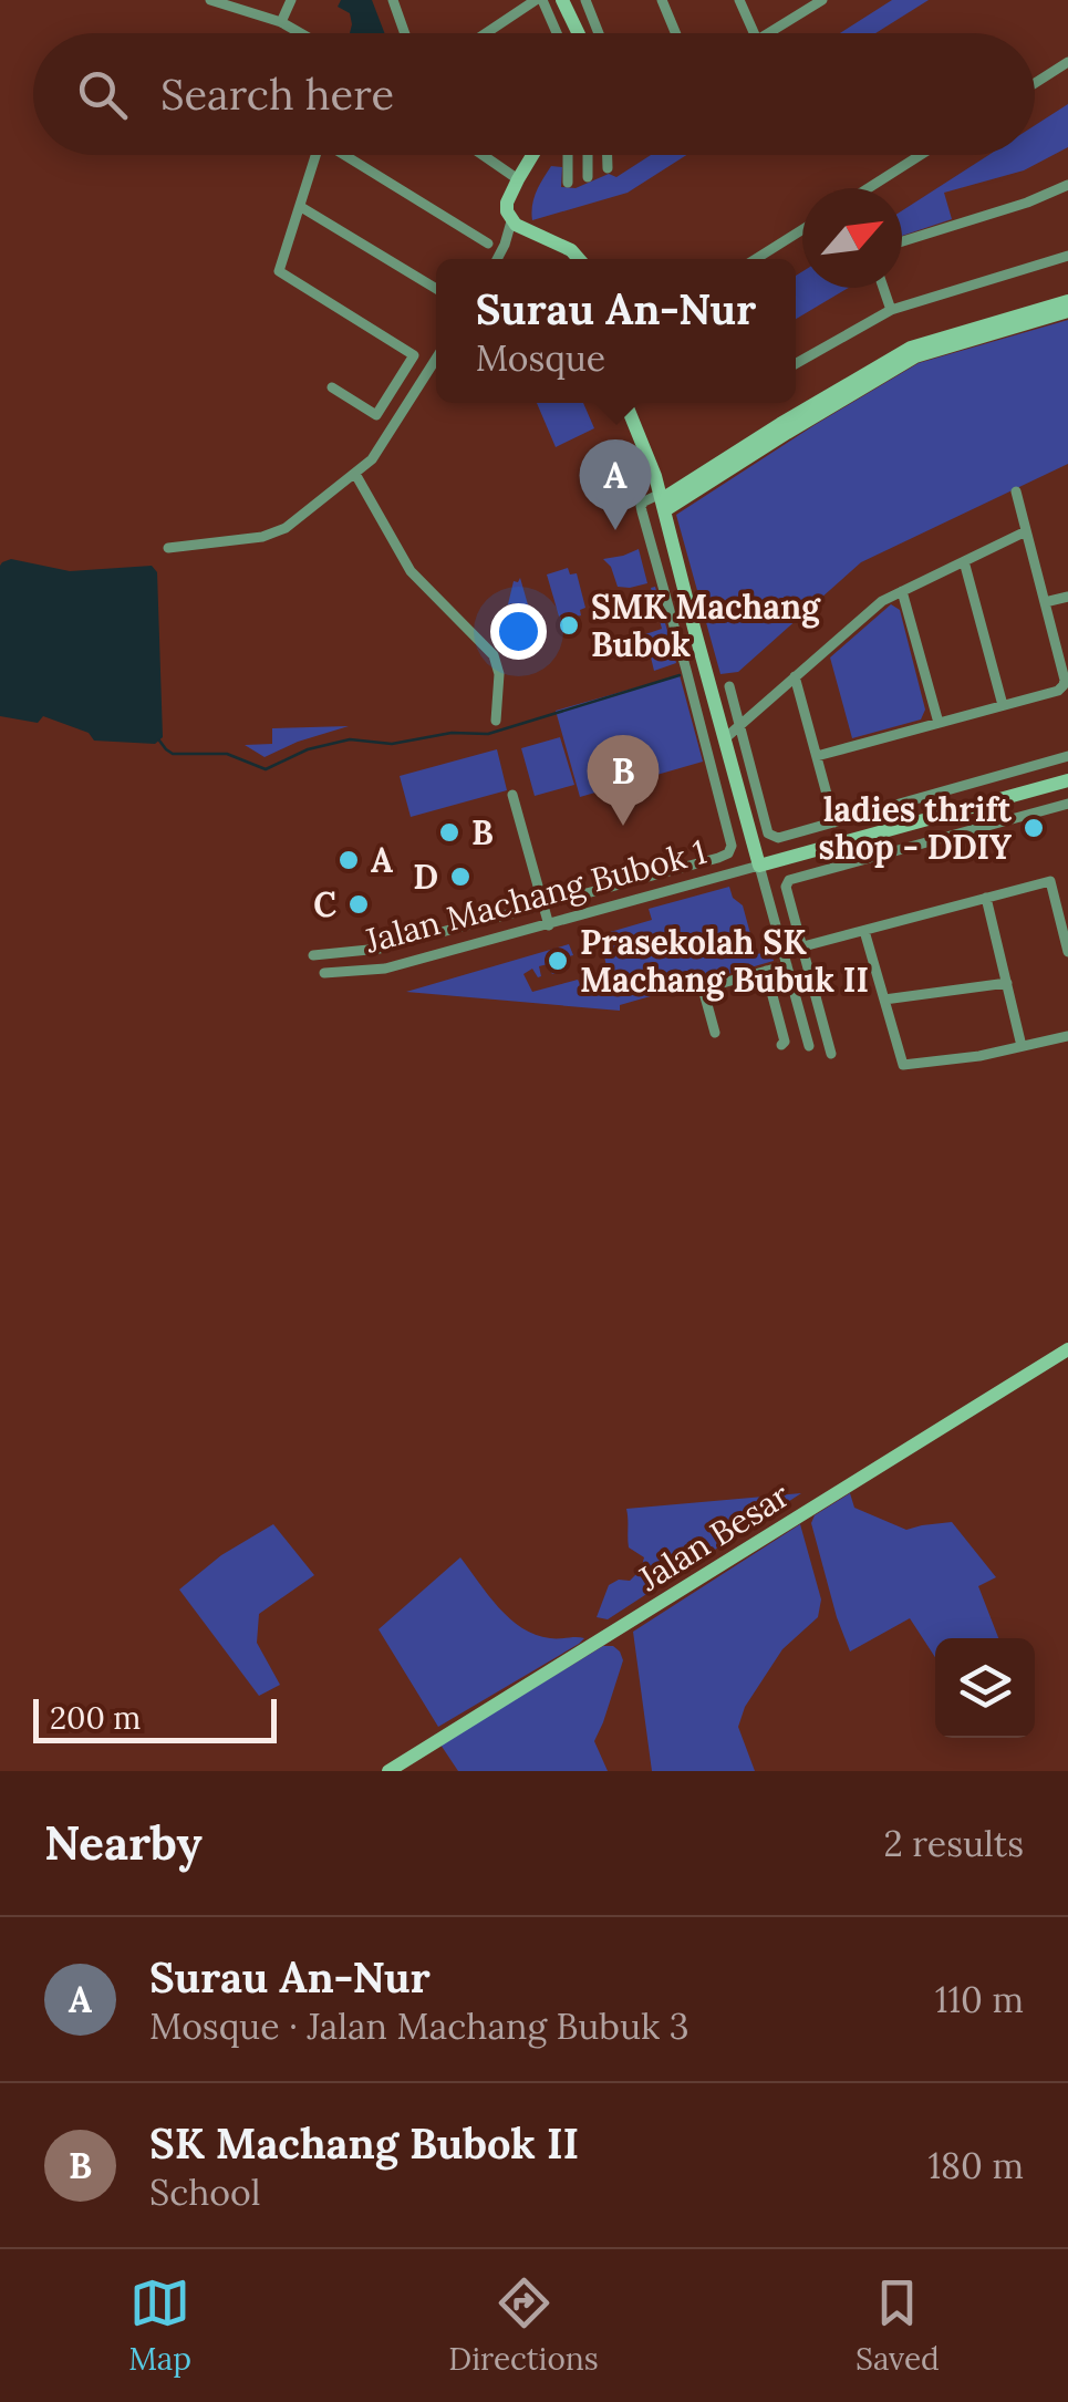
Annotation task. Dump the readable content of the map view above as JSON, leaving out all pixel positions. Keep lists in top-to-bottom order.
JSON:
{
  "streets": {
    "main road": ["Jalan Besar"],
    "street": ["Jalan Machang Bubok 1"]
  },
  "places": [
    "SMK Machang Bubok",
    "ladies thrift shop - DDIY",
    "B",
    "A",
    "D",
    "C",
    "Prasekolah SK Machang Bubuk II"
  ],
  "scale_bar": "200 m",
  "north": "top right",
  "page": {
    "search": "Search here",
    "popup": ["Surau An-Nur", "Mosque"],
    "pins": ["A", "B"],
    "scale": "200 m",
    "heading": ["Nearby", "2 results"],
    "list": [
      {
        "mark": "A",
        "name": "Surau An-Nur",
        "note": "Mosque · Jalan Machang Bubuk 3",
        "value": "110 m"
      },
      {
        "mark": "B",
        "name": "SK Machang Bubok II",
        "note": "School",
        "value": "180 m"
      }
    ],
    "nav": ["Map", "Directions", "Saved"]
  }
}
